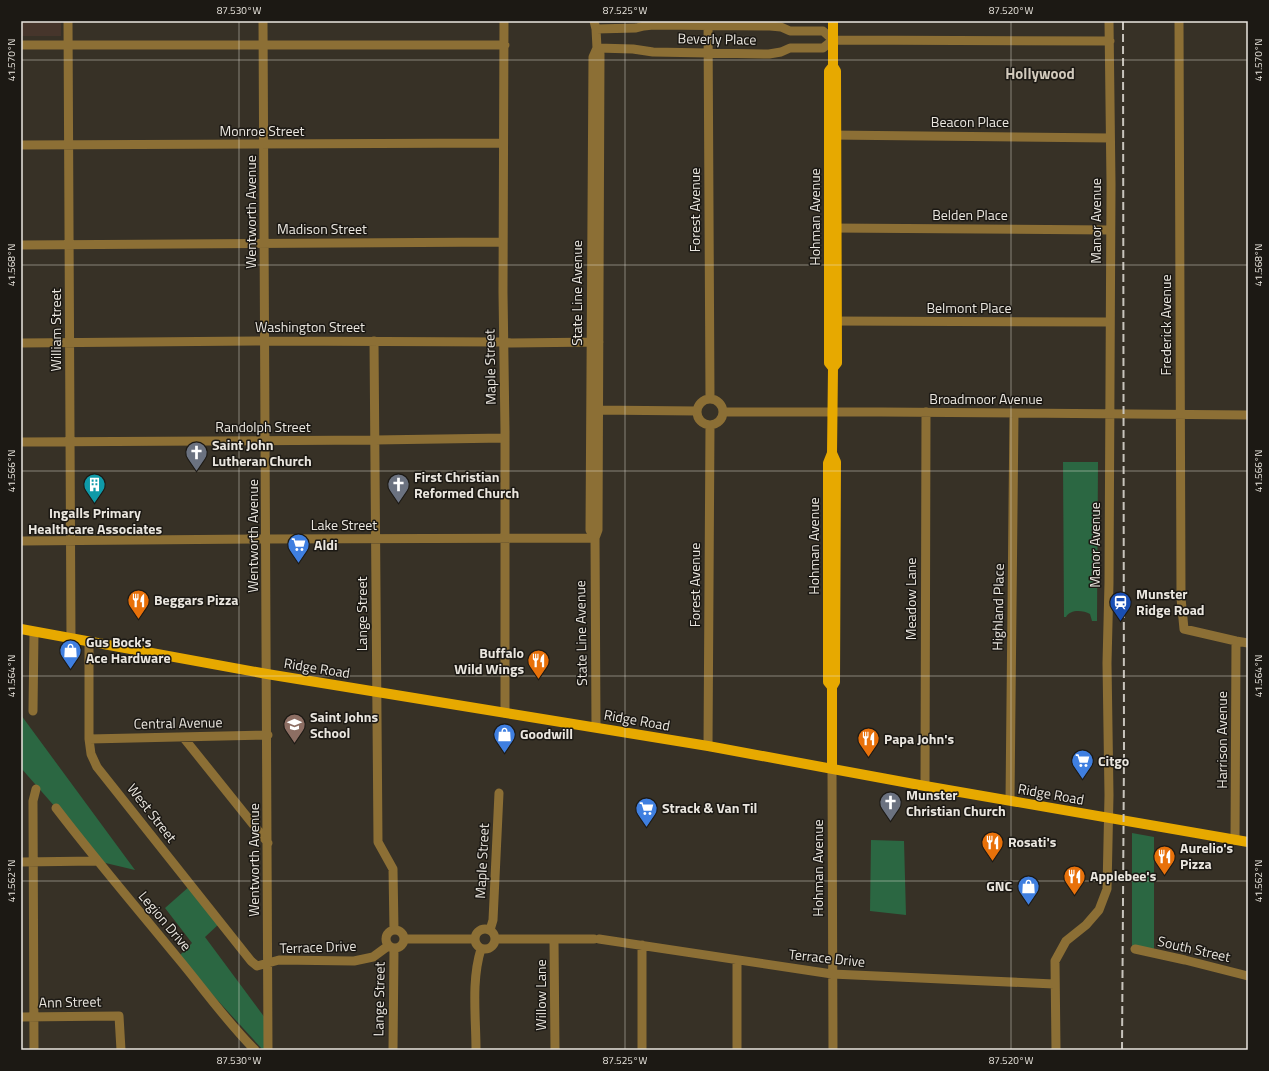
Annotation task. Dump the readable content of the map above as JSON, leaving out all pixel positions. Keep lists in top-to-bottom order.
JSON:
{
  "streets": {
    "main road": ["Hohman Avenue", "Ridge Road"],
    "street": [
      "Beverly Place",
      "Beacon Place",
      "Monroe Street",
      "Forest Avenue",
      "Wentworth Avenue",
      "Belden Place",
      "Manor Avenue",
      "Madison Street",
      "State Line Avenue",
      "Belmont Place",
      "Frederick Avenue",
      "Washington Street",
      "William Street",
      "Maple Street",
      "Broadmoor Avenue",
      "Randolph Street",
      "Lake Street",
      "Meadow Lane",
      "Highland Place",
      "Lange Street",
      "Central Avenue",
      "Harrison Avenue",
      "West Street",
      "Legion Drive",
      "Terrace Drive",
      "South Street",
      "Willow Lane",
      "Ann Street"
    ]
  },
  "crossings": [
    ["Beverly Place", "Forest Avenue"],
    ["Beverly Place", "Hohman Avenue"],
    ["Beverly Place", "Manor Avenue"],
    ["Beverly Place", "State Line Avenue"],
    ["Beacon Place", "Hohman Avenue"],
    ["Beacon Place", "Manor Avenue"],
    ["Monroe Street", "Wentworth Avenue"],
    ["Monroe Street", "William Street"],
    ["Monroe Street", "Maple Street"],
    ["Forest Avenue", "Broadmoor Avenue"],
    ["Forest Avenue", "Ridge Road"],
    ["Wentworth Avenue", "Madison Street"],
    ["Wentworth Avenue", "Washington Street"],
    ["Wentworth Avenue", "Randolph Street"],
    ["Wentworth Avenue", "Lake Street"],
    ["Wentworth Avenue", "Ridge Road"],
    ["Wentworth Avenue", "Central Avenue"],
    ["Wentworth Avenue", "West Street"],
    ["Wentworth Avenue", "Terrace Drive"],
    ["Belden Place", "Hohman Avenue"],
    ["Belden Place", "Manor Avenue"],
    ["Hohman Avenue", "Belmont Place"],
    ["Hohman Avenue", "Broadmoor Avenue"],
    ["Hohman Avenue", "Ridge Road"],
    ["Hohman Avenue", "Terrace Drive"],
    ["Manor Avenue", "Belmont Place"],
    ["Manor Avenue", "Broadmoor Avenue"],
    ["Manor Avenue", "Ridge Road"],
    ["Manor Avenue", "Terrace Drive"],
    ["Madison Street", "William Street"],
    ["Madison Street", "Maple Street"],
    ["State Line Avenue", "Washington Street"],
    ["State Line Avenue", "Lake Street"],
    ["State Line Avenue", "Ridge Road"],
    ["Frederick Avenue", "Broadmoor Avenue"],
    ["Frederick Avenue", "Harrison Avenue"],
    ["Washington Street", "William Street"],
    ["Washington Street", "Maple Street"],
    ["Washington Street", "Lange Street"],
    ["William Street", "Randolph Street"],
    ["William Street", "Lake Street"],
    ["William Street", "Ridge Road"],
    ["Maple Street", "Randolph Street"],
    ["Maple Street", "Lake Street"],
    ["Maple Street", "Ridge Road"],
    ["Maple Street", "Terrace Drive"],
    ["Broadmoor Avenue", "Meadow Lane"],
    ["Broadmoor Avenue", "Highland Place"],
    ["Randolph Street", "Lange Street"],
    ["Lake Street", "Lange Street"],
    ["Meadow Lane", "Ridge Road"],
    ["Highland Place", "Ridge Road"],
    ["Lange Street", "Ridge Road"],
    ["Lange Street", "Terrace Drive"],
    ["Ridge Road", "Harrison Avenue"],
    ["Ridge Road", "West Street"],
    ["Central Avenue", "West Street"],
    ["West Street", "Terrace Drive"],
    ["Terrace Drive", "Willow Lane"]
  ],
  "districts": ["Hollywood"],
  "places": {
    "church": ["Saint John Lutheran Church", "First Christian Reformed Church", "Munster Christian Church"],
    "building": ["Ingalls Primary Healthcare Associates"],
    "supermarket": ["Aldi", "Citgo", "Strack & Van Til"],
    "restaurant": [
      "Beggars Pizza",
      "Buffalo Wild Wings",
      "Papa John's",
      "Rosati's",
      "Aurelio's Pizza",
      "Applebee's"
    ],
    "station": ["Munster Ridge Road"],
    "shop": ["Gus Bock's Ace Hardware", "Goodwill", "GNC"],
    "school or university": ["Saint Johns School"]
  },
  "coordinates": [
    "87.530°W",
    "87.525°W",
    "87.520°W",
    "41.570°N",
    "41.568°N",
    "41.566°N",
    "41.564°N",
    "41.562°N"
  ]
}
